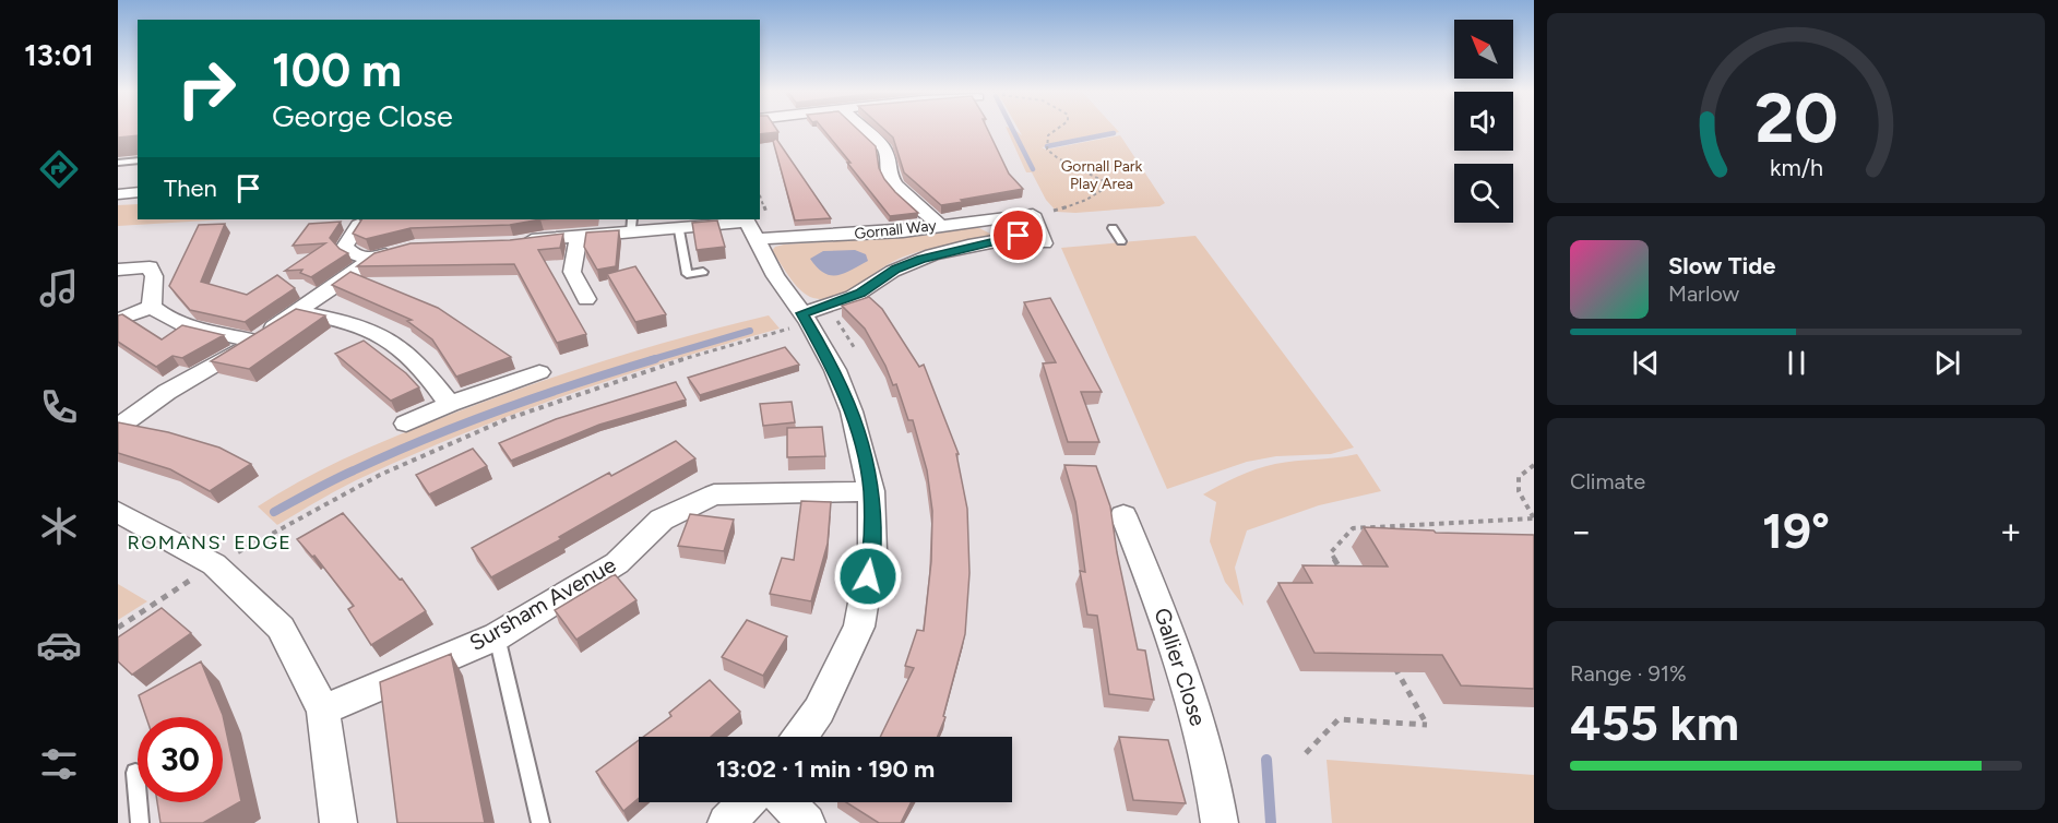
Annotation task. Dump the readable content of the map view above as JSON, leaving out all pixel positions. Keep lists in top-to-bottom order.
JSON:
{
  "streets": {
    "street": ["Gornall Way", "Sursham Avenue", "Gallier Close"]
  },
  "districts": ["ROMANS' EDGE"],
  "parks": ["Gornall Park Play Area"],
  "north": "top left",
  "page": {
    "tabs": "13:01",
    "turn": ["100 m", "George Close"],
    "then": "Then",
    "song": ["Slow Tide", "Marlow"],
    "tile": [
      "Climate",
      ["Range · 91%", "455 km"]
    ],
    "heat": ["−", "19°", "+"],
    "limit": "30",
    "trip": "13:02 · 1 min · 190 m",
    "gauge": ["20", "km/h"]
  }
}
